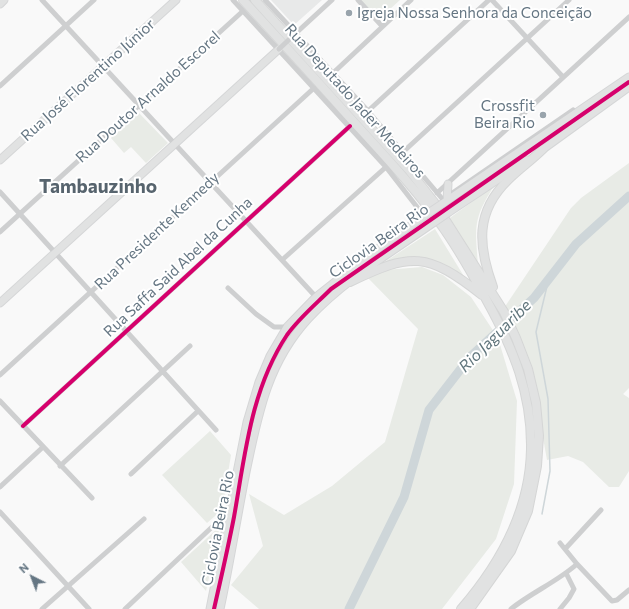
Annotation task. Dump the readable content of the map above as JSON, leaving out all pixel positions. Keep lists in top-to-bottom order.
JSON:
{
  "streets": {
    "main road": ["Rua José Florentino Júnior"],
    "street": [
      "Rua Doutor Arnaldo Escorel",
      "Rua Deputado Jader Medeiros",
      "Rua Presidente Kennedy",
      "Rua Saffa Said Abel da Cunha"
    ],
    "cycle path": ["Ciclovia Beira Rio"]
  },
  "crossings": [
    ["Rua Doutor Arnaldo Escorel", "Rua Deputado Jader Medeiros"],
    ["Rua Deputado Jader Medeiros", "Rua Presidente Kennedy"],
    ["Rua Deputado Jader Medeiros", "Rua Saffa Said Abel da Cunha"]
  ],
  "districts": ["Tambauzinho"],
  "water": ["Rio Jaguaribe"],
  "places": ["Igreja Nossa Senhora da Conceição", "Crossfit Beira Rio"],
  "north": "top left"
}
